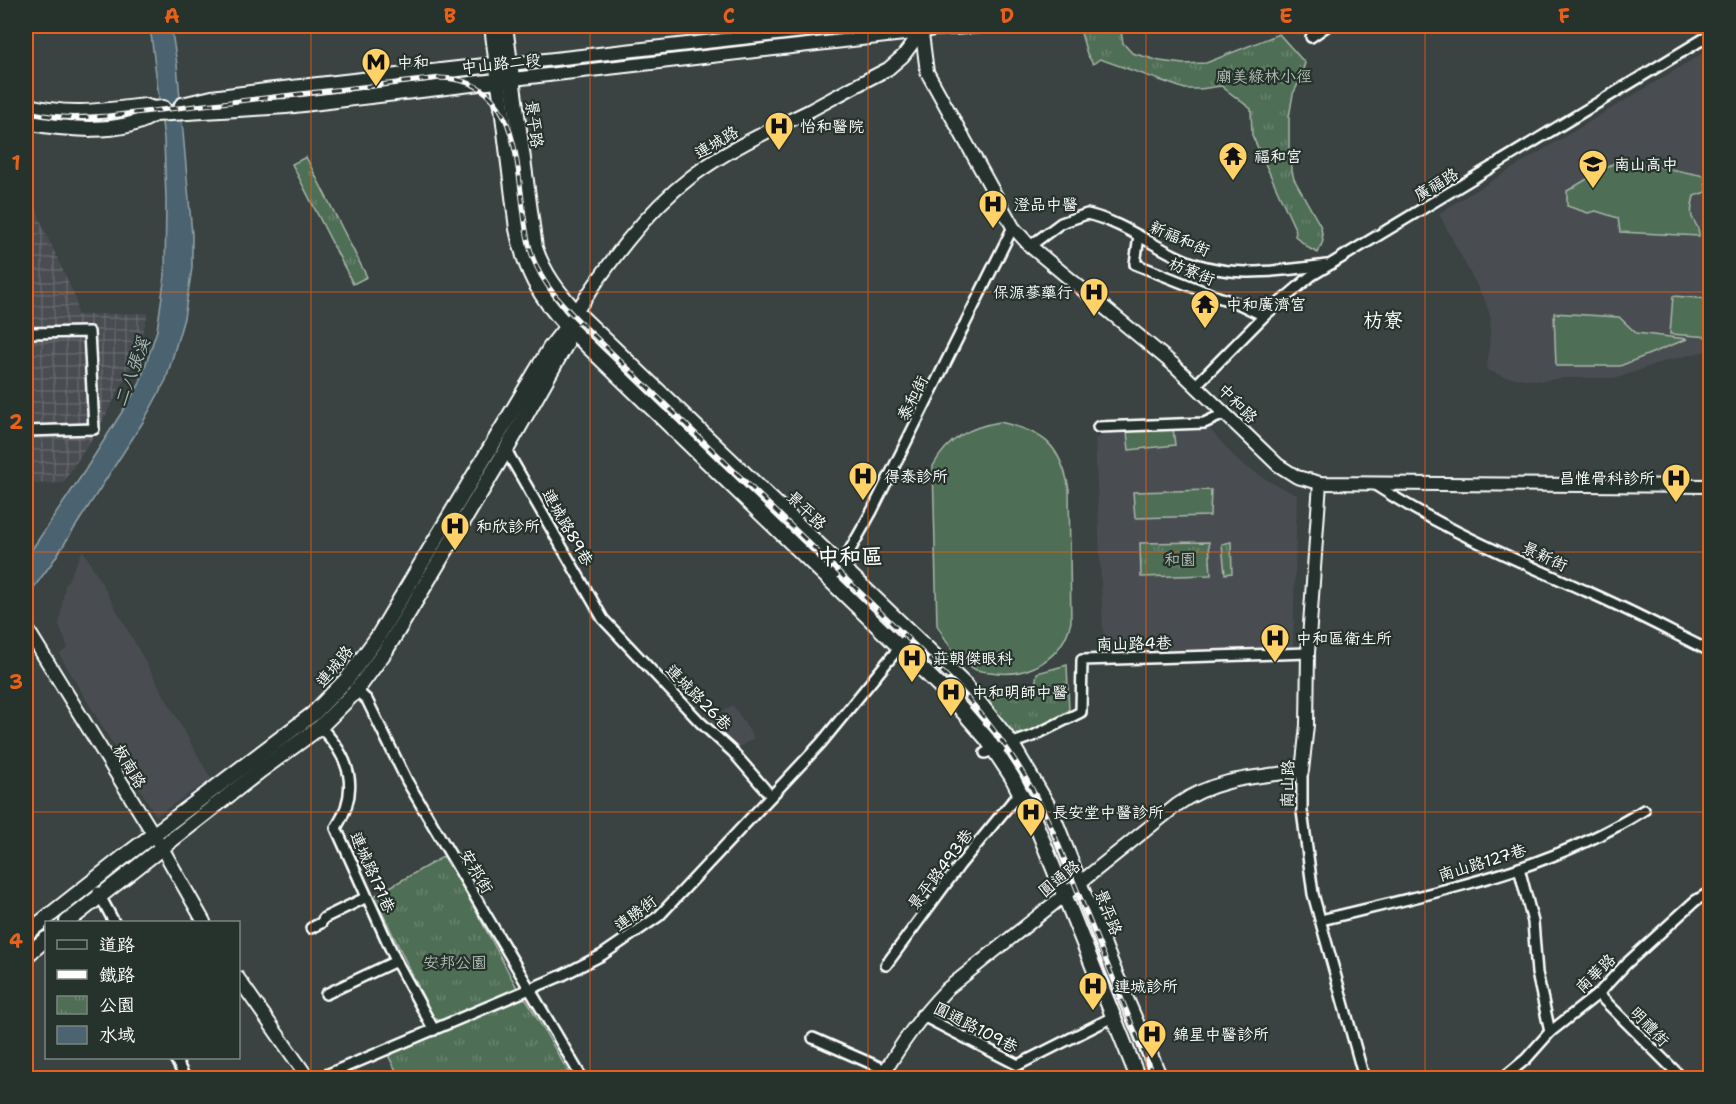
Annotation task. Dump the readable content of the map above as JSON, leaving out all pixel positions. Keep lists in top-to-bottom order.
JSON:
{
  "streets": {
    "main road": ["中山路二段", "景平路", "連城路"],
    "street": [
      "廣福路",
      "新福和街",
      "枋寮街",
      "泰和街",
      "中和路",
      "連城路89巷",
      "景新街",
      "南山路4巷",
      "連城路26巷",
      "板南路",
      "南山路",
      "南山路127巷",
      "景平路493巷",
      "安邦街",
      "連城路171巷",
      "圓通路",
      "連勝街",
      "南華路",
      "明禮街",
      "圓通路109巷"
    ]
  },
  "crossings": [
    ["中山路二段", "景平路"],
    ["中山路二段", "連城路"],
    ["中山路二段", "中和路"],
    ["景平路", "連城路"],
    ["景平路", "泰和街"],
    ["景平路", "南山路4巷"],
    ["景平路", "景平路493巷"],
    ["景平路", "圓通路"],
    ["景平路", "連勝街"],
    ["景平路", "圓通路109巷"],
    ["連城路", "中和路"],
    ["連城路", "連城路89巷"],
    ["連城路", "板南路"],
    ["連城路", "安邦街"],
    ["連城路", "連城路171巷"],
    ["廣福路", "新福和街"],
    ["廣福路", "枋寮街"],
    ["廣福路", "中和路"],
    ["新福和街", "枋寮街"],
    ["新福和街", "中和路"],
    ["泰和街", "中和路"],
    ["中和路", "景新街"],
    ["中和路", "南山路"],
    ["連城路89巷", "連城路26巷"],
    ["南山路4巷", "南山路"],
    ["連城路26巷", "連勝街"],
    ["南山路", "南山路127巷"],
    ["南山路", "圓通路"],
    ["安邦街", "連勝街"],
    ["連城路171巷", "連勝街"],
    ["圓通路", "圓通路109巷"],
    ["南華路", "明禮街"]
  ],
  "districts": ["枋寮", "中和區"],
  "water": ["二八張溪"],
  "parks": ["廟美綠林小徑", "和園", "安邦公園"],
  "places": {
    "metro station": ["中和"],
    "hospital": [
      "怡和醫院",
      "澄品中醫",
      "保源蔘藥行",
      "得泰診所",
      "昌惟骨科診所",
      "和欣診所",
      "中和區衛生所",
      "莊朝傑眼科",
      "中和明師中醫",
      "長安堂中醫診所",
      "連城診所",
      "錦星中醫診所"
    ],
    "temple": ["福和宮", "中和廣濟宮"],
    "school or university": ["南山高中"]
  },
  "legend": [
    "道路",
    "鐵路",
    "公園",
    "水域"
  ],
  "grid": {
    "columns": [
      "A",
      "B",
      "C",
      "D",
      "E",
      "F"
    ],
    "rows": [
      "1",
      "2",
      "3",
      "4"
    ]
  }
}
